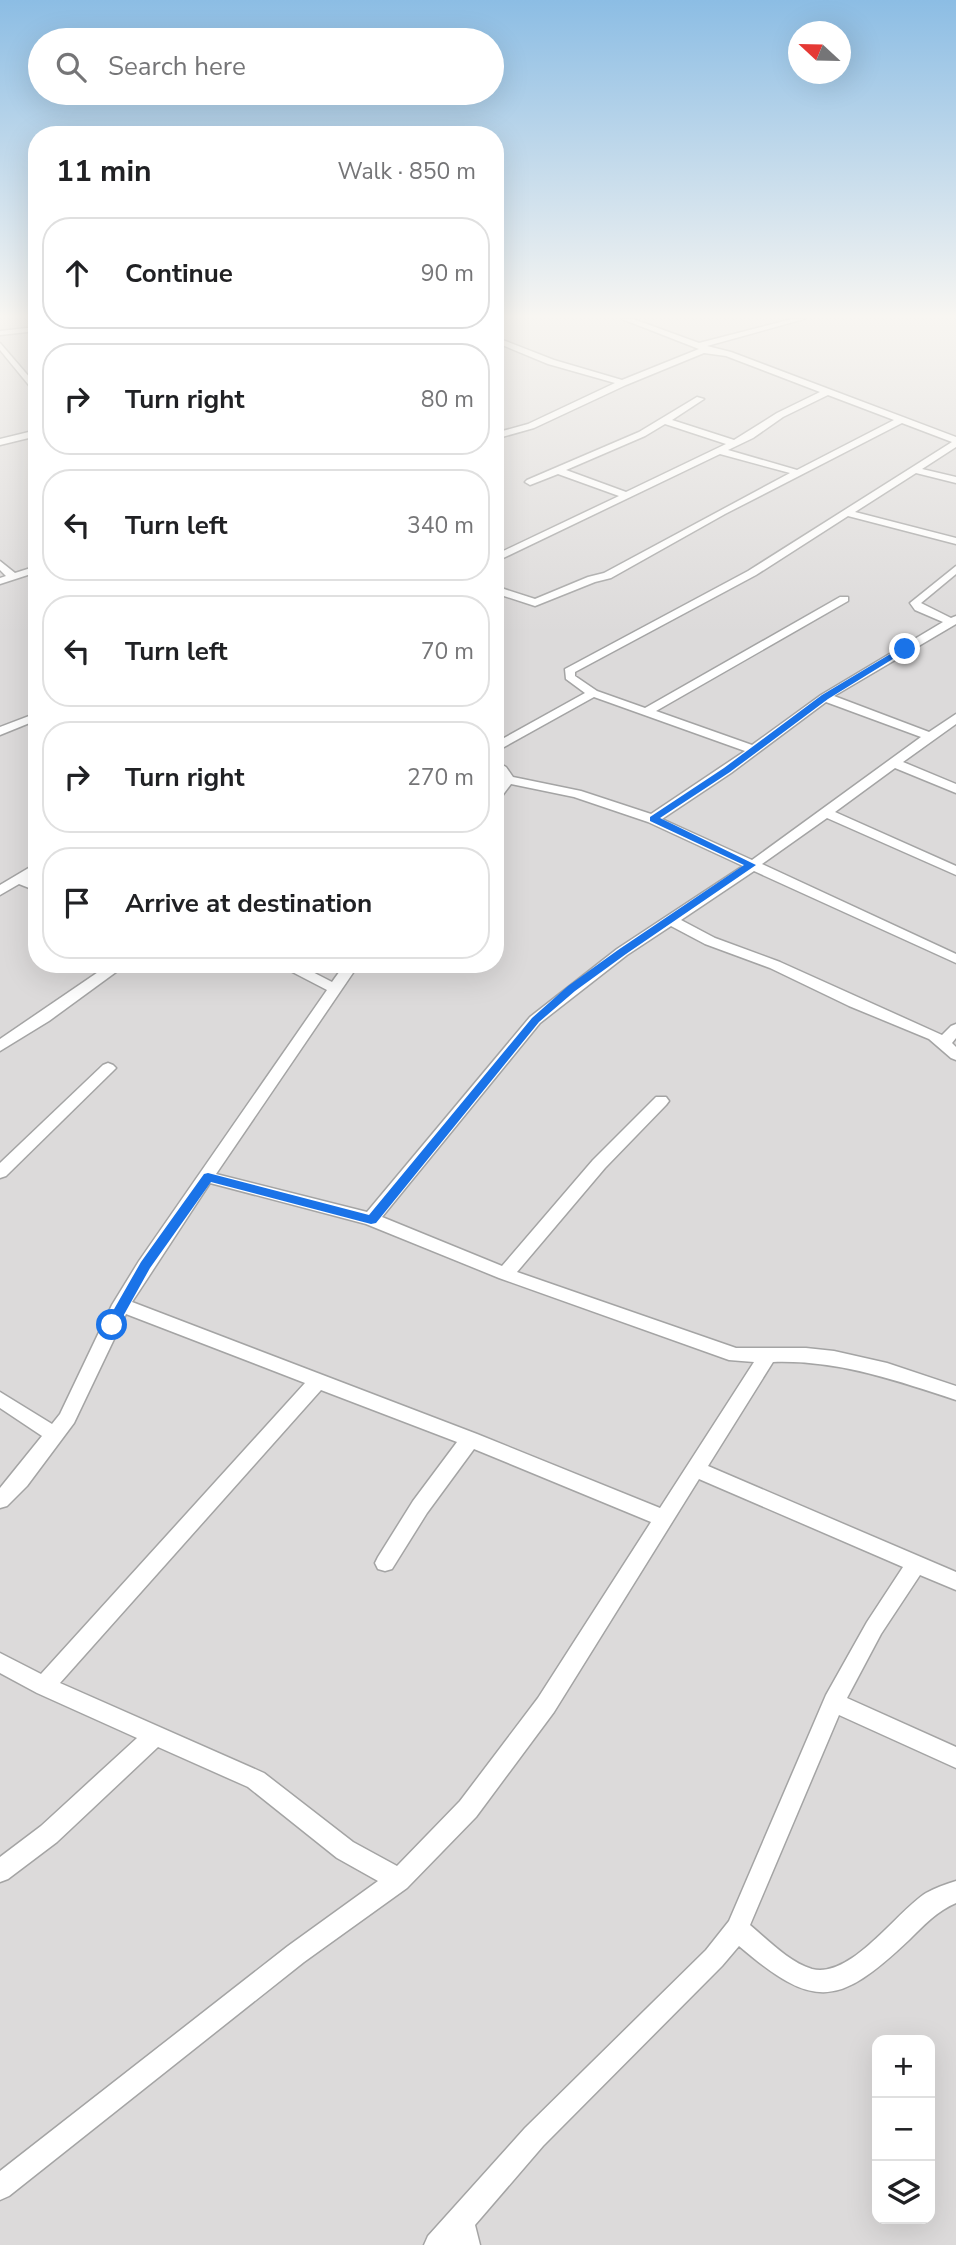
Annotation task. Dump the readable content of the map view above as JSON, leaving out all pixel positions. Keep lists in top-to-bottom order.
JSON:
{
  "north": "left",
  "page": {
    "search": "Search here",
    "heading": ["11 min", "Walk · 850 m"],
    "list": [
      ["Continue", "90 m"],
      ["Turn right", "80 m"],
      ["Turn left", "340 m"],
      ["Turn left", "70 m"],
      ["Turn right", "270 m"],
      "Arrive at destination"
    ],
    "map_buttons": ["+", "−"]
  }
}
